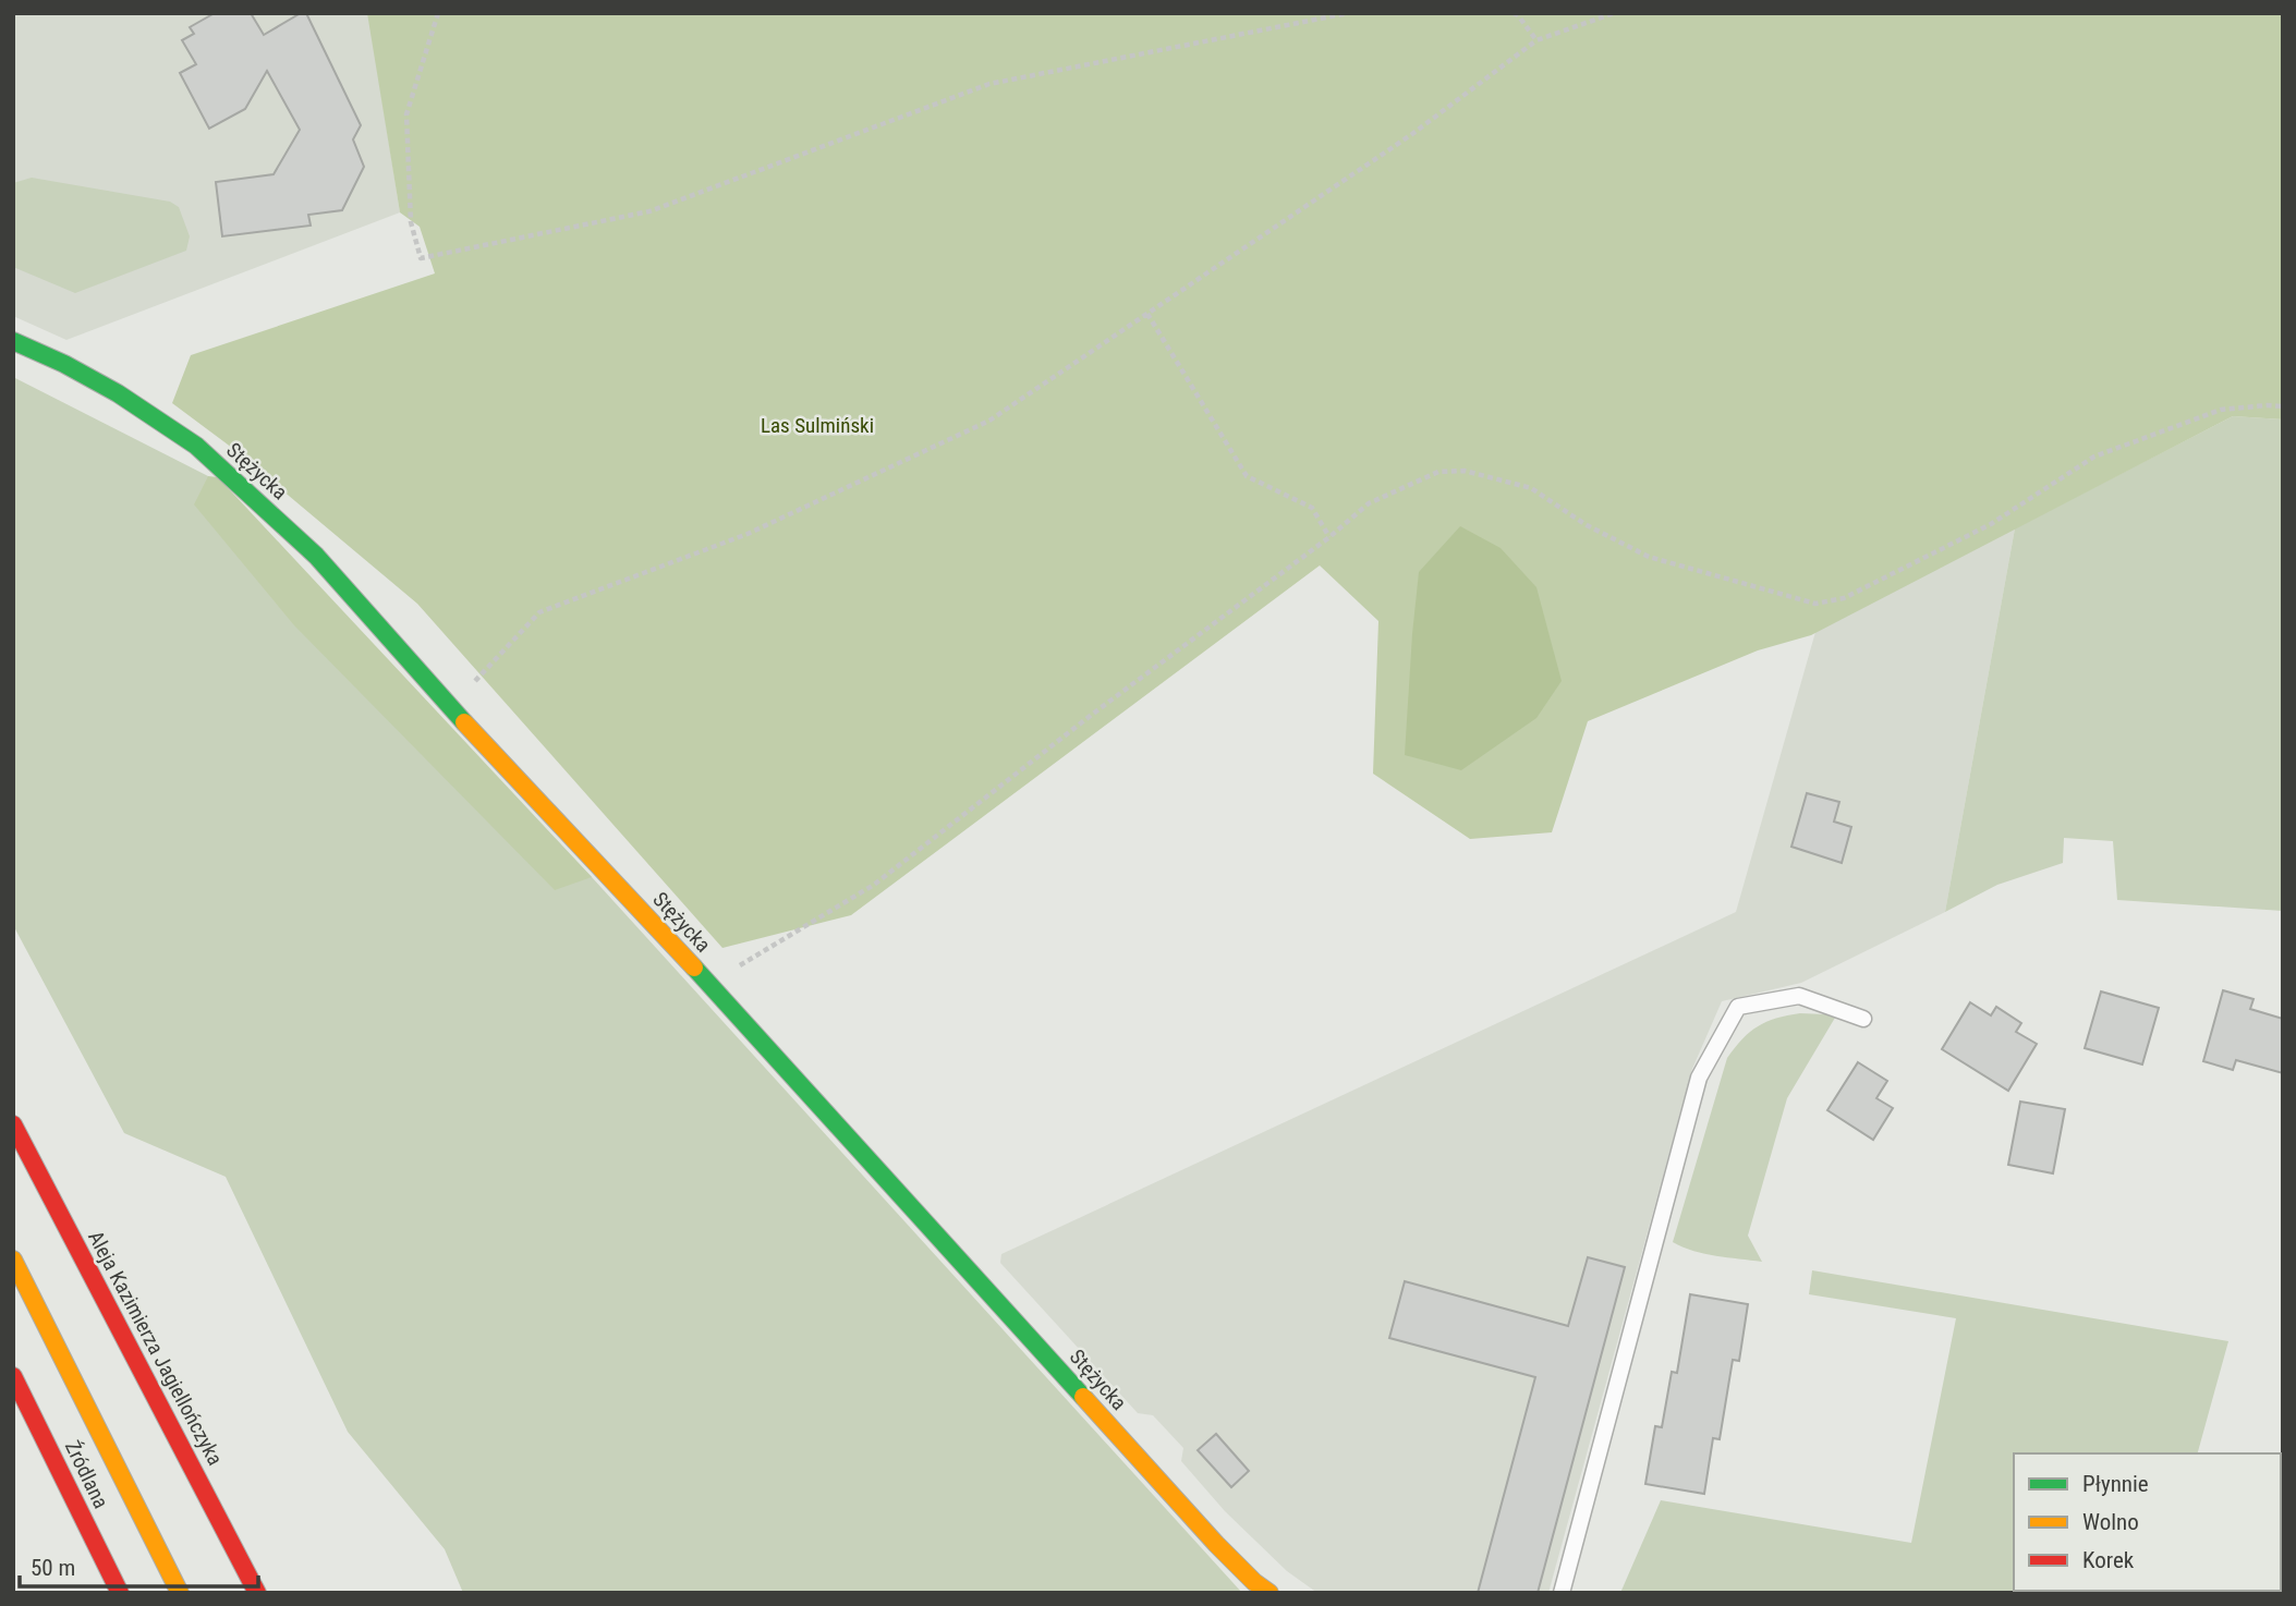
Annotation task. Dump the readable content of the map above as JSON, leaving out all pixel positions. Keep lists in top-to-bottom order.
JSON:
{
  "streets": {
    "main road": ["Stężycka", "Aleja Kazimierza Jagiellończyka", "Źródlana"]
  },
  "parks": ["Las Sulmiński"],
  "legend": ["Płynnie", "Wolno", "Korek"],
  "scale_bar": "50 m"
}
